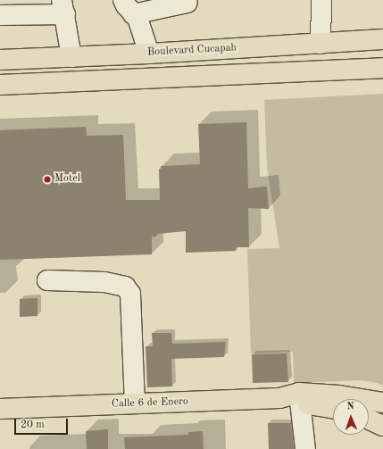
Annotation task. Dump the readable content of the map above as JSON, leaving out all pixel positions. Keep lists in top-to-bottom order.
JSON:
{
  "streets": {
    "main road": ["Boulevard Cucapah", "Calle 6 de Enero"]
  },
  "places": ["Motel"],
  "scale_bar": "20 m",
  "north": "top"
}
